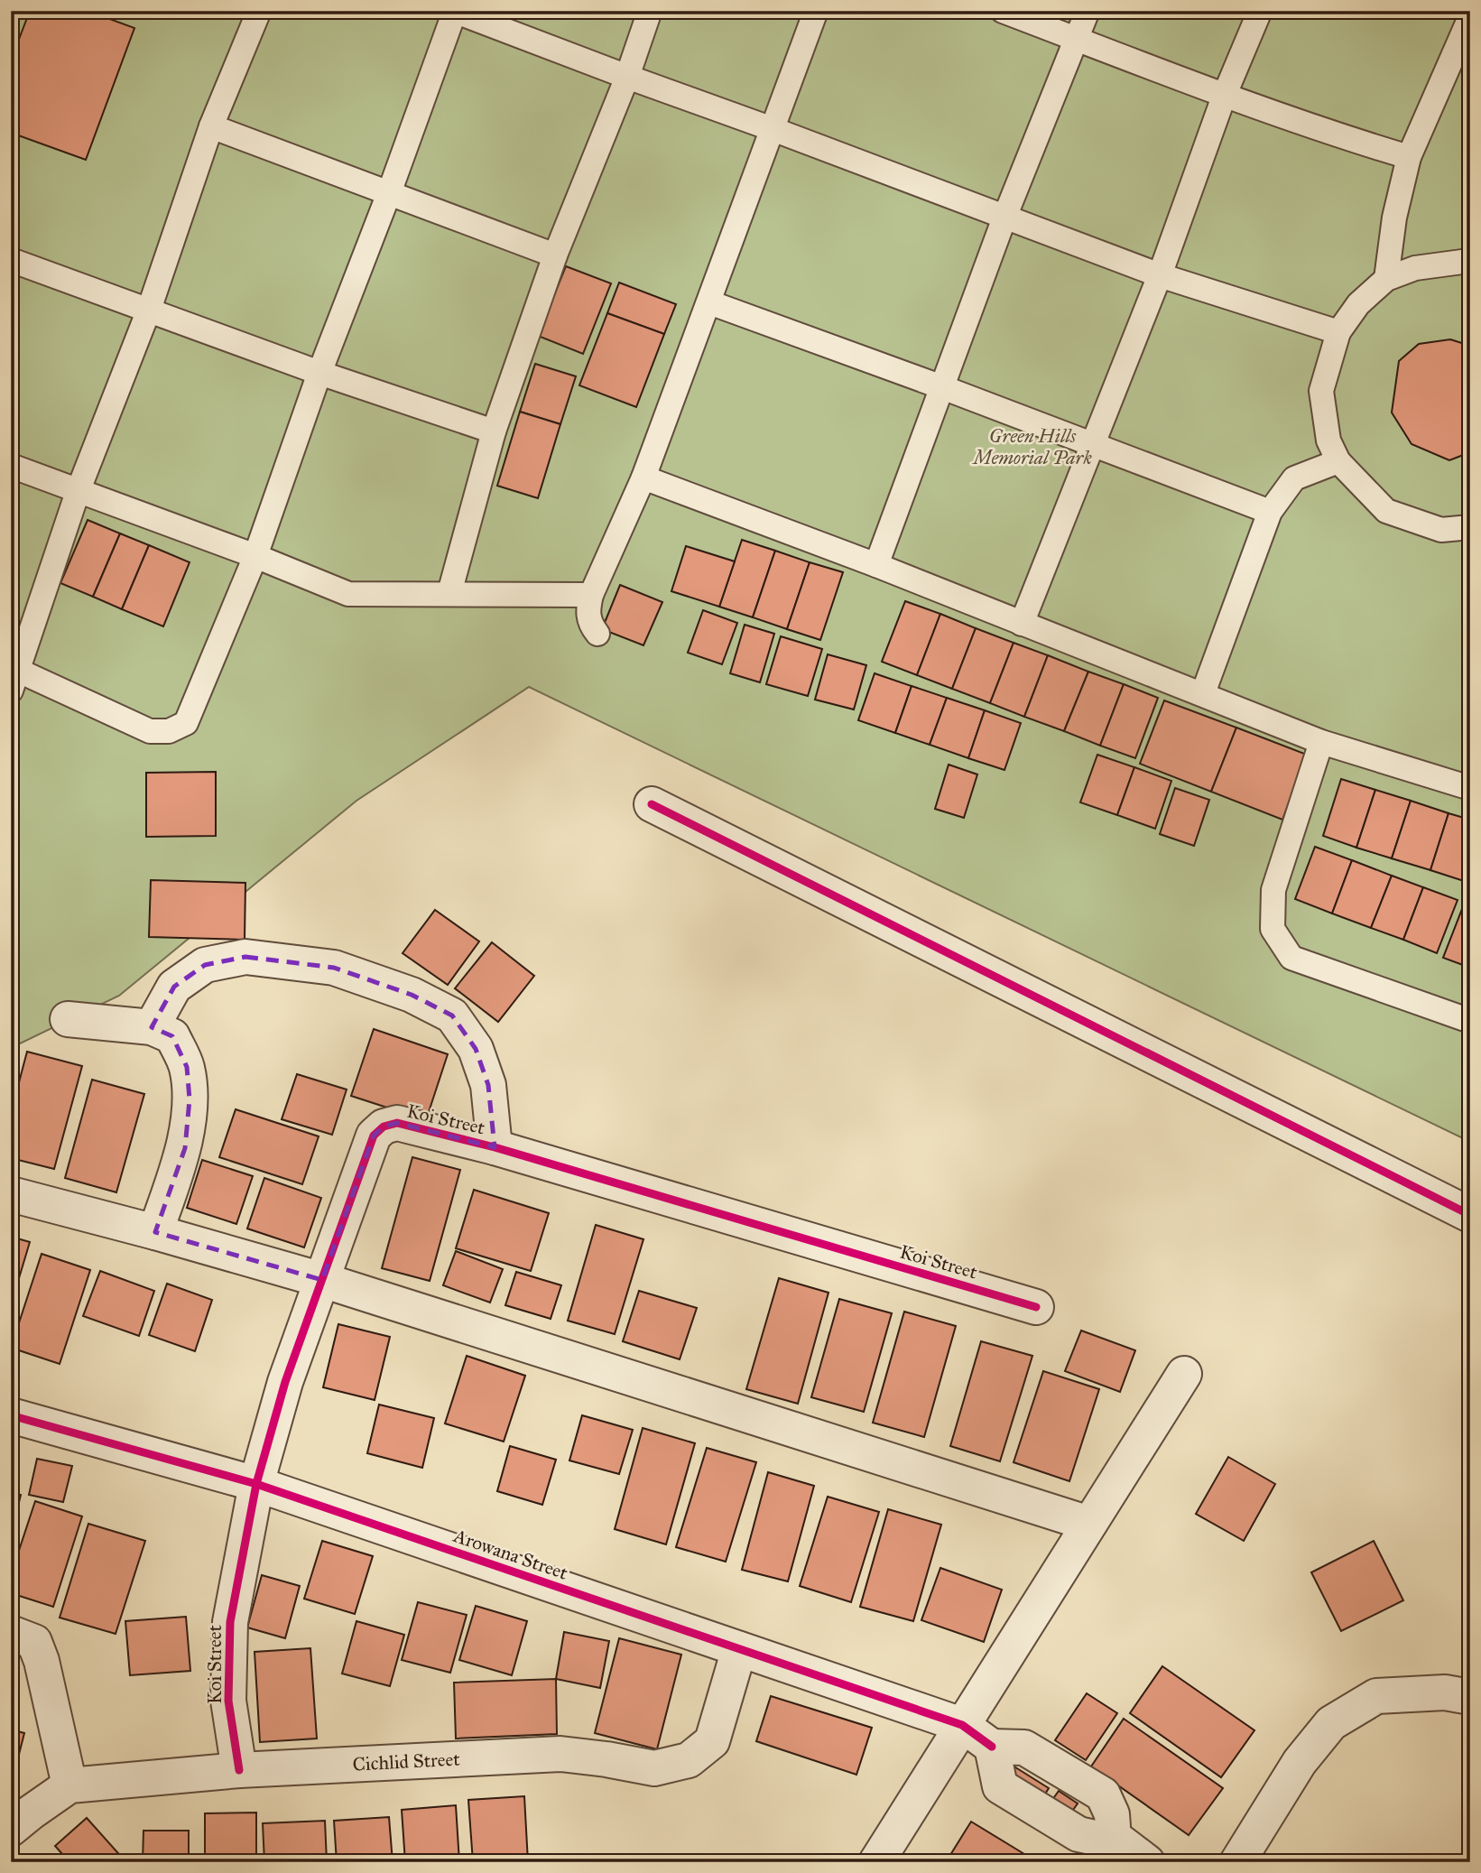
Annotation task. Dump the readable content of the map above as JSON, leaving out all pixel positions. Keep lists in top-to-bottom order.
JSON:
{
  "streets": {
    "street": ["Koi Street", "Arowana Street", "Cichlid Street"]
  },
  "crossings": [
    ["Koi Street", "Arowana Street"],
    ["Koi Street", "Cichlid Street"],
    ["Arowana Street", "Cichlid Street"]
  ],
  "parks": ["Green Hills Memorial Park"]
}
